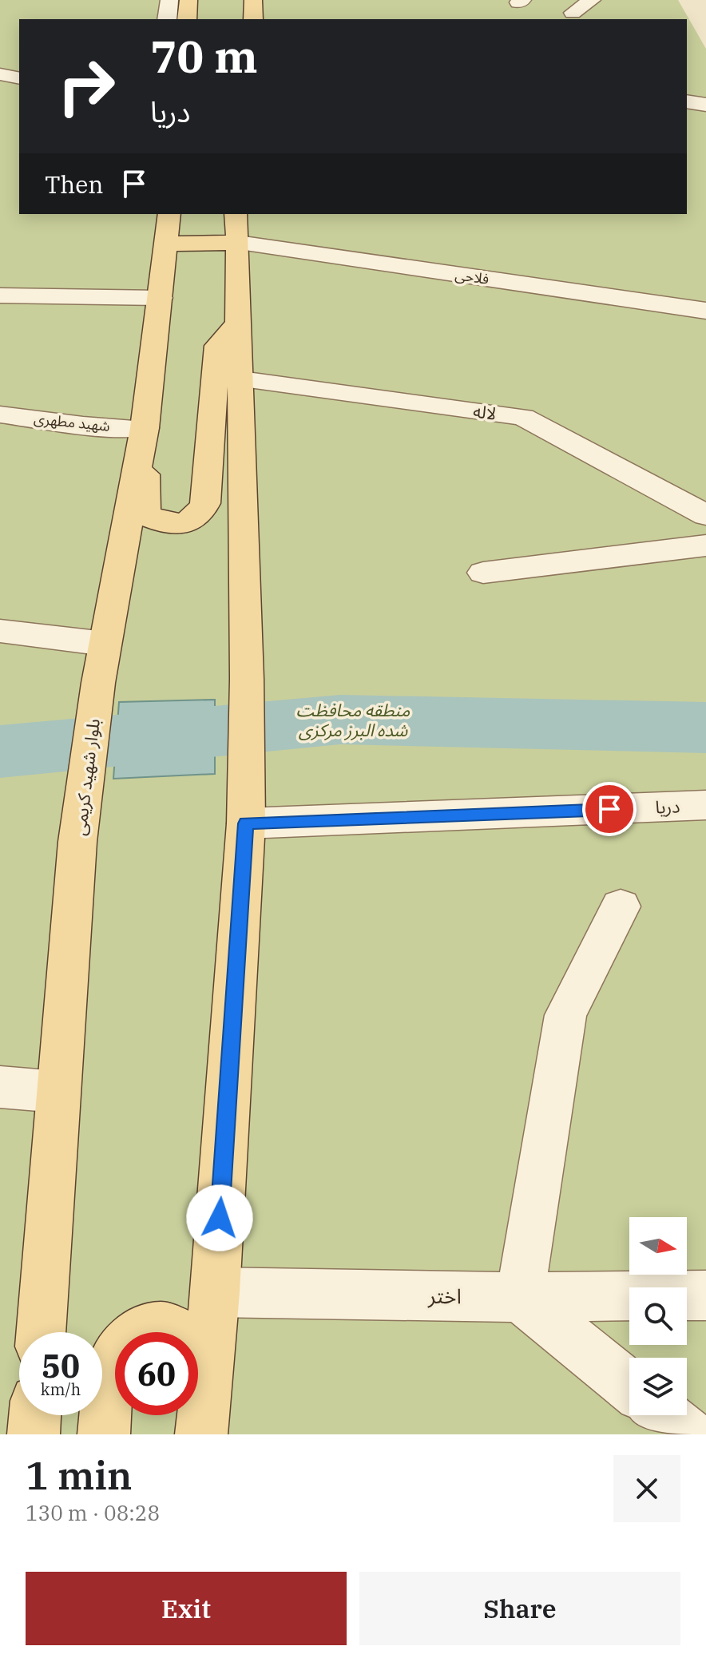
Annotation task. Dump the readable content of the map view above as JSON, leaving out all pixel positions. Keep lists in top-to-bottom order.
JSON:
{
  "streets": {
    "main road": ["بلوار شهید کریمی"],
    "street": [
      "فلاحی",
      "لاله",
      "شهید مطهری",
      "دریا",
      "اختر"
    ]
  },
  "crossings": [
    ["شهید مطهری", "بلوار شهید کریمی"]
  ],
  "parks": ["منطقه محافظت شده البرز مرکزی"],
  "north": "right",
  "page": {
    "turn": ["70 m", "دریا"],
    "then": "Then",
    "speed": "50 km/h",
    "limit": "60",
    "heading": ["1 min", "130 m · 08:28"],
    "buttons": ["Exit", "Share"]
  }
}
